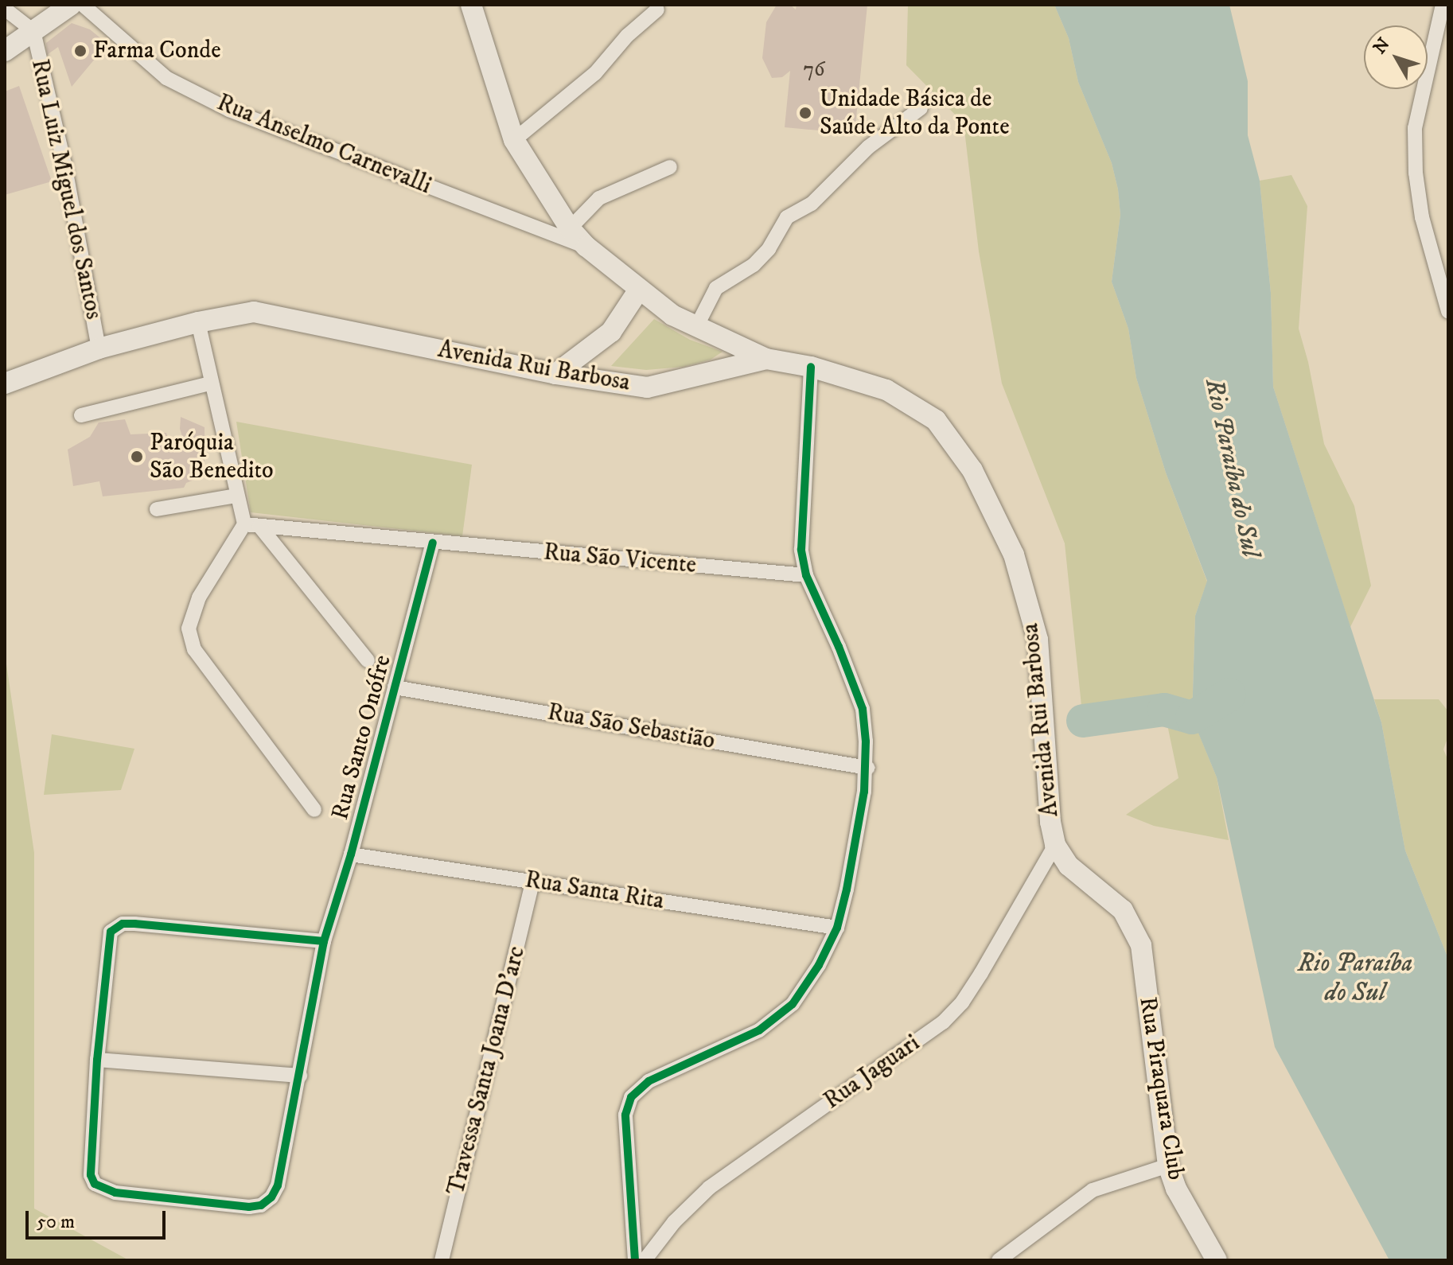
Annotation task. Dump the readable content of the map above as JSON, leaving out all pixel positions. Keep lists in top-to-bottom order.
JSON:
{
  "streets": {
    "main road": ["Avenida Rui Barbosa", "Rua Piraquara Club"],
    "street": [
      "Rua Anselmo Carnevalli",
      "Rua Luiz Miguel dos Santos",
      "Rua São Vicente",
      "Rua São Sebastião",
      "Rua Santo Onófre",
      "Rua Santa Rita",
      "Travessa Santa Joana D'arc",
      "Rua Jaguari"
    ]
  },
  "crossings": [
    ["Rua Luiz Miguel dos Santos", "Avenida Rui Barbosa"],
    ["Avenida Rui Barbosa", "Rua Jaguari"],
    ["Avenida Rui Barbosa", "Rua Piraquara Club"],
    ["Rua São Vicente", "Rua Santo Onófre"],
    ["Rua São Sebastião", "Rua Santo Onófre"],
    ["Rua Santo Onófre", "Rua Santa Rita"],
    ["Rua Santa Rita", "Travessa Santa Joana D'arc"]
  ],
  "water": ["Rio Paraíba do Sul"],
  "places": ["Farma Conde", "Unidade Básica de Saúde Alto da Ponte", "Paróquia São Benedito"],
  "house_numbers": ["76"],
  "scale_bar": "50 m",
  "north": "top left"
}
